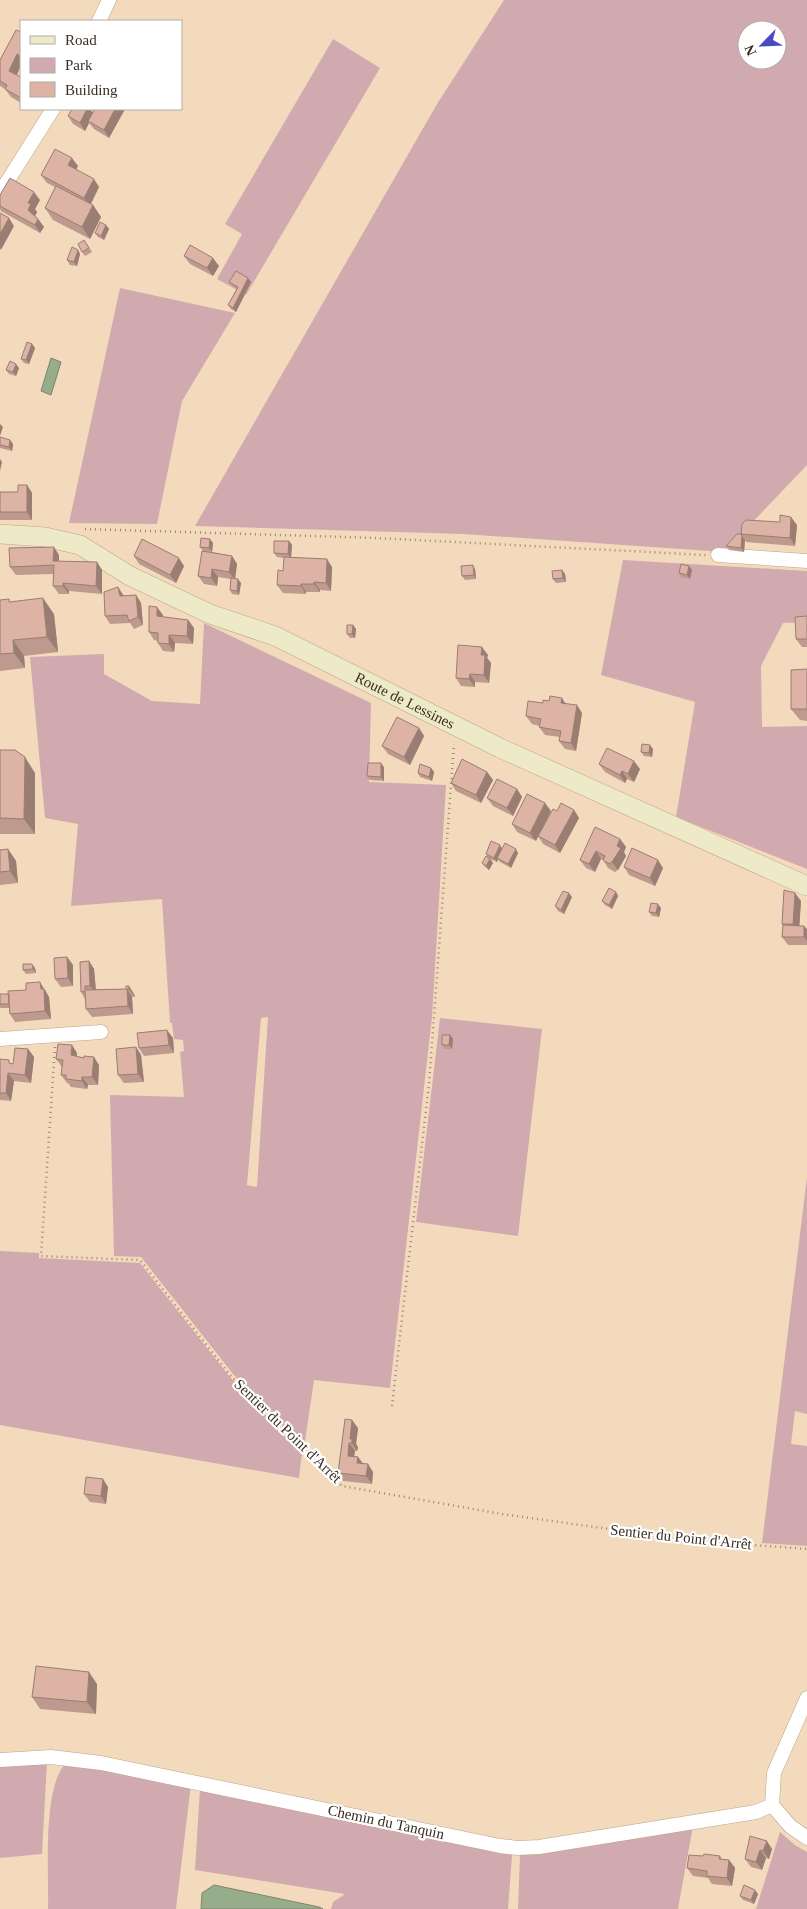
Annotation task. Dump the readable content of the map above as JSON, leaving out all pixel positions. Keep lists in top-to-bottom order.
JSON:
{
  "streets": {
    "main road": ["Route de Lessines"],
    "street": ["Chemin du Tanquin"],
    "path": ["Sentier du Point d'Arrêt"]
  },
  "legend": ["Road", "Park", "Building"],
  "north": "bottom left"
}
